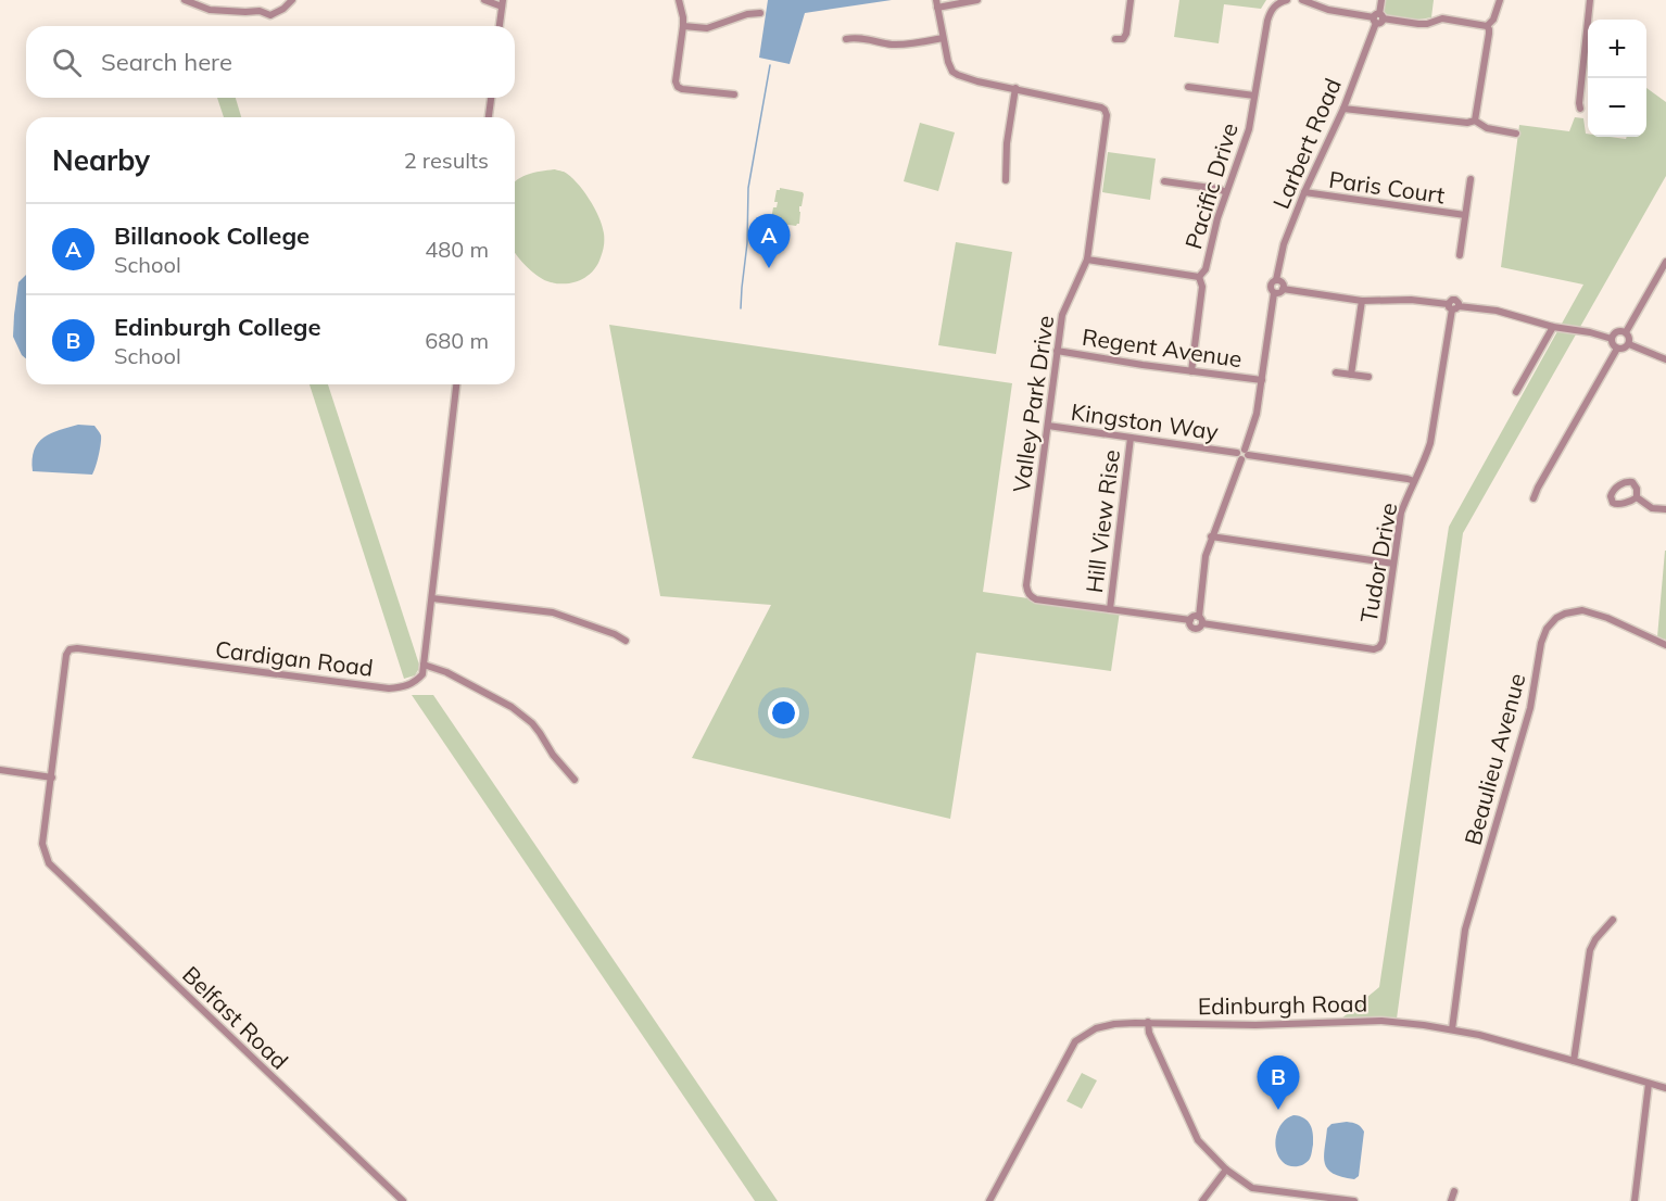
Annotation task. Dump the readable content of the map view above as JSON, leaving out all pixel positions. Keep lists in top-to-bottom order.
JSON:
{
  "streets": {
    "street": [
      "Larbert Road",
      "Pacific Drive",
      "Paris Court",
      "Regent Avenue",
      "Valley Park Drive",
      "Kingston Way",
      "Hill View Rise",
      "Tudor Drive",
      "Cardigan Road",
      "Beaulieu Avenue",
      "Edinburgh Road",
      "Belfast Road"
    ]
  },
  "crossings": [
    ["Larbert Road", "Paris Court"],
    ["Pacific Drive", "Valley Park Drive"],
    ["Regent Avenue", "Valley Park Drive"],
    ["Valley Park Drive", "Kingston Way"],
    ["Valley Park Drive", "Hill View Rise"],
    ["Kingston Way", "Hill View Rise"],
    ["Kingston Way", "Tudor Drive"],
    ["Cardigan Road", "Belfast Road"],
    ["Beaulieu Avenue", "Edinburgh Road"]
  ],
  "page": {
    "map_buttons": ["+", "−"],
    "search": "Search here",
    "heading": ["Nearby", "2 results"],
    "list": [
      {
        "mark": "A",
        "name": "Billanook College",
        "note": "School",
        "value": "480 m"
      },
      {
        "mark": "B",
        "name": "Edinburgh College",
        "note": "School",
        "value": "680 m"
      }
    ],
    "pins": ["A", "B"]
  }
}
